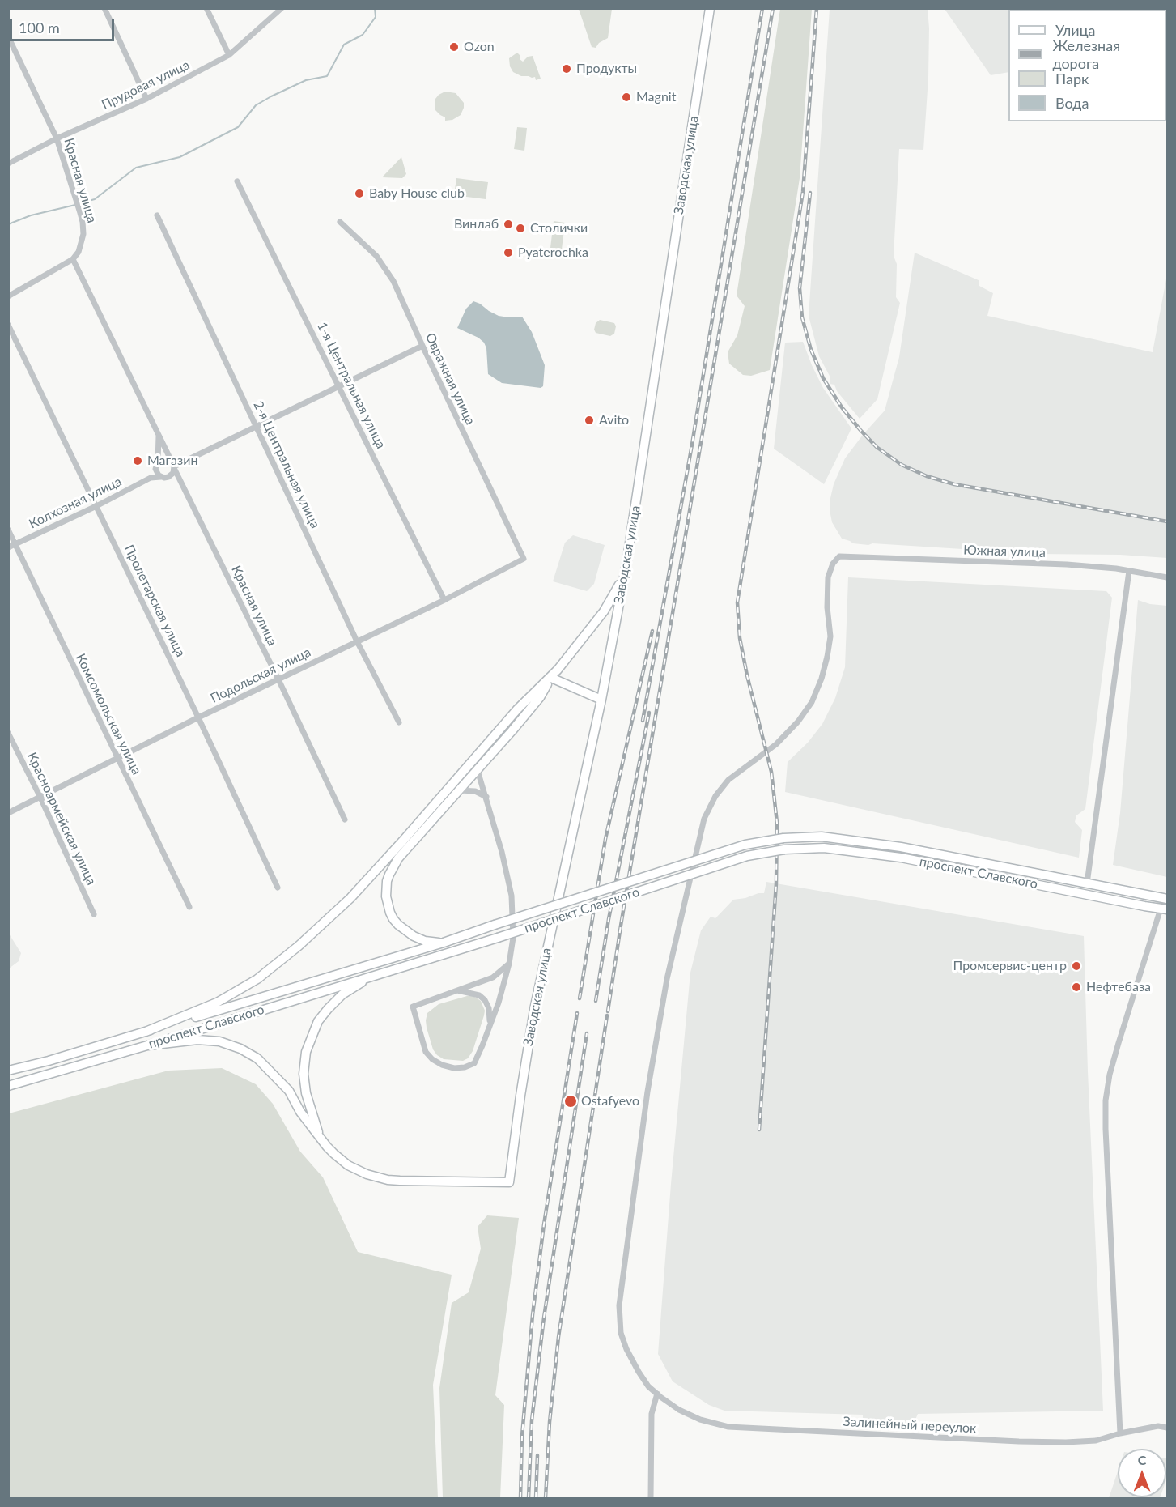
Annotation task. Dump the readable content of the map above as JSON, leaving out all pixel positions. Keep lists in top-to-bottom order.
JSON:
{
  "streets": {
    "street": [
      "Прудовая улица",
      "Заводская улица",
      "Красная улица",
      "Овражная улица",
      "1-я Центральная улица",
      "2-я Центральная улица",
      "Колхозная улица",
      "Южная улица",
      "Пролетарская улица",
      "Подольская улица",
      "Комсомольская улица",
      "Красноармейская улица",
      "проспект Славского",
      "Залинейный переулок"
    ]
  },
  "crossings": [
    ["Прудовая улица", "Красная улица"],
    ["Красная улица", "Колхозная улица"],
    ["Красная улица", "Подольская улица"],
    ["Овражная улица", "Подольская улица"],
    ["1-я Центральная улица", "Подольская улица"],
    ["2-я Центральная улица", "Подольская улица"],
    ["Колхозная улица", "Пролетарская улица"],
    ["Колхозная улица", "Комсомольская улица"],
    ["Южная улица", "Залинейный переулок"],
    ["Пролетарская улица", "Подольская улица"],
    ["Подольская улица", "Комсомольская улица"],
    ["Подольская улица", "Красноармейская улица"]
  ],
  "places": [
    "Ozon",
    "Продукты",
    "Magnit",
    "Baby House club",
    "Винлаб",
    "Столички",
    "Pyaterochka",
    "Avito",
    "Магазин",
    "Промсервис-центр",
    "Нефтебаза",
    "Ostafyevo"
  ],
  "legend": [
    "Улица",
    "Железная дорога",
    "Парк",
    "Вода"
  ],
  "scale_bar": "100 m",
  "north": "top"
}
